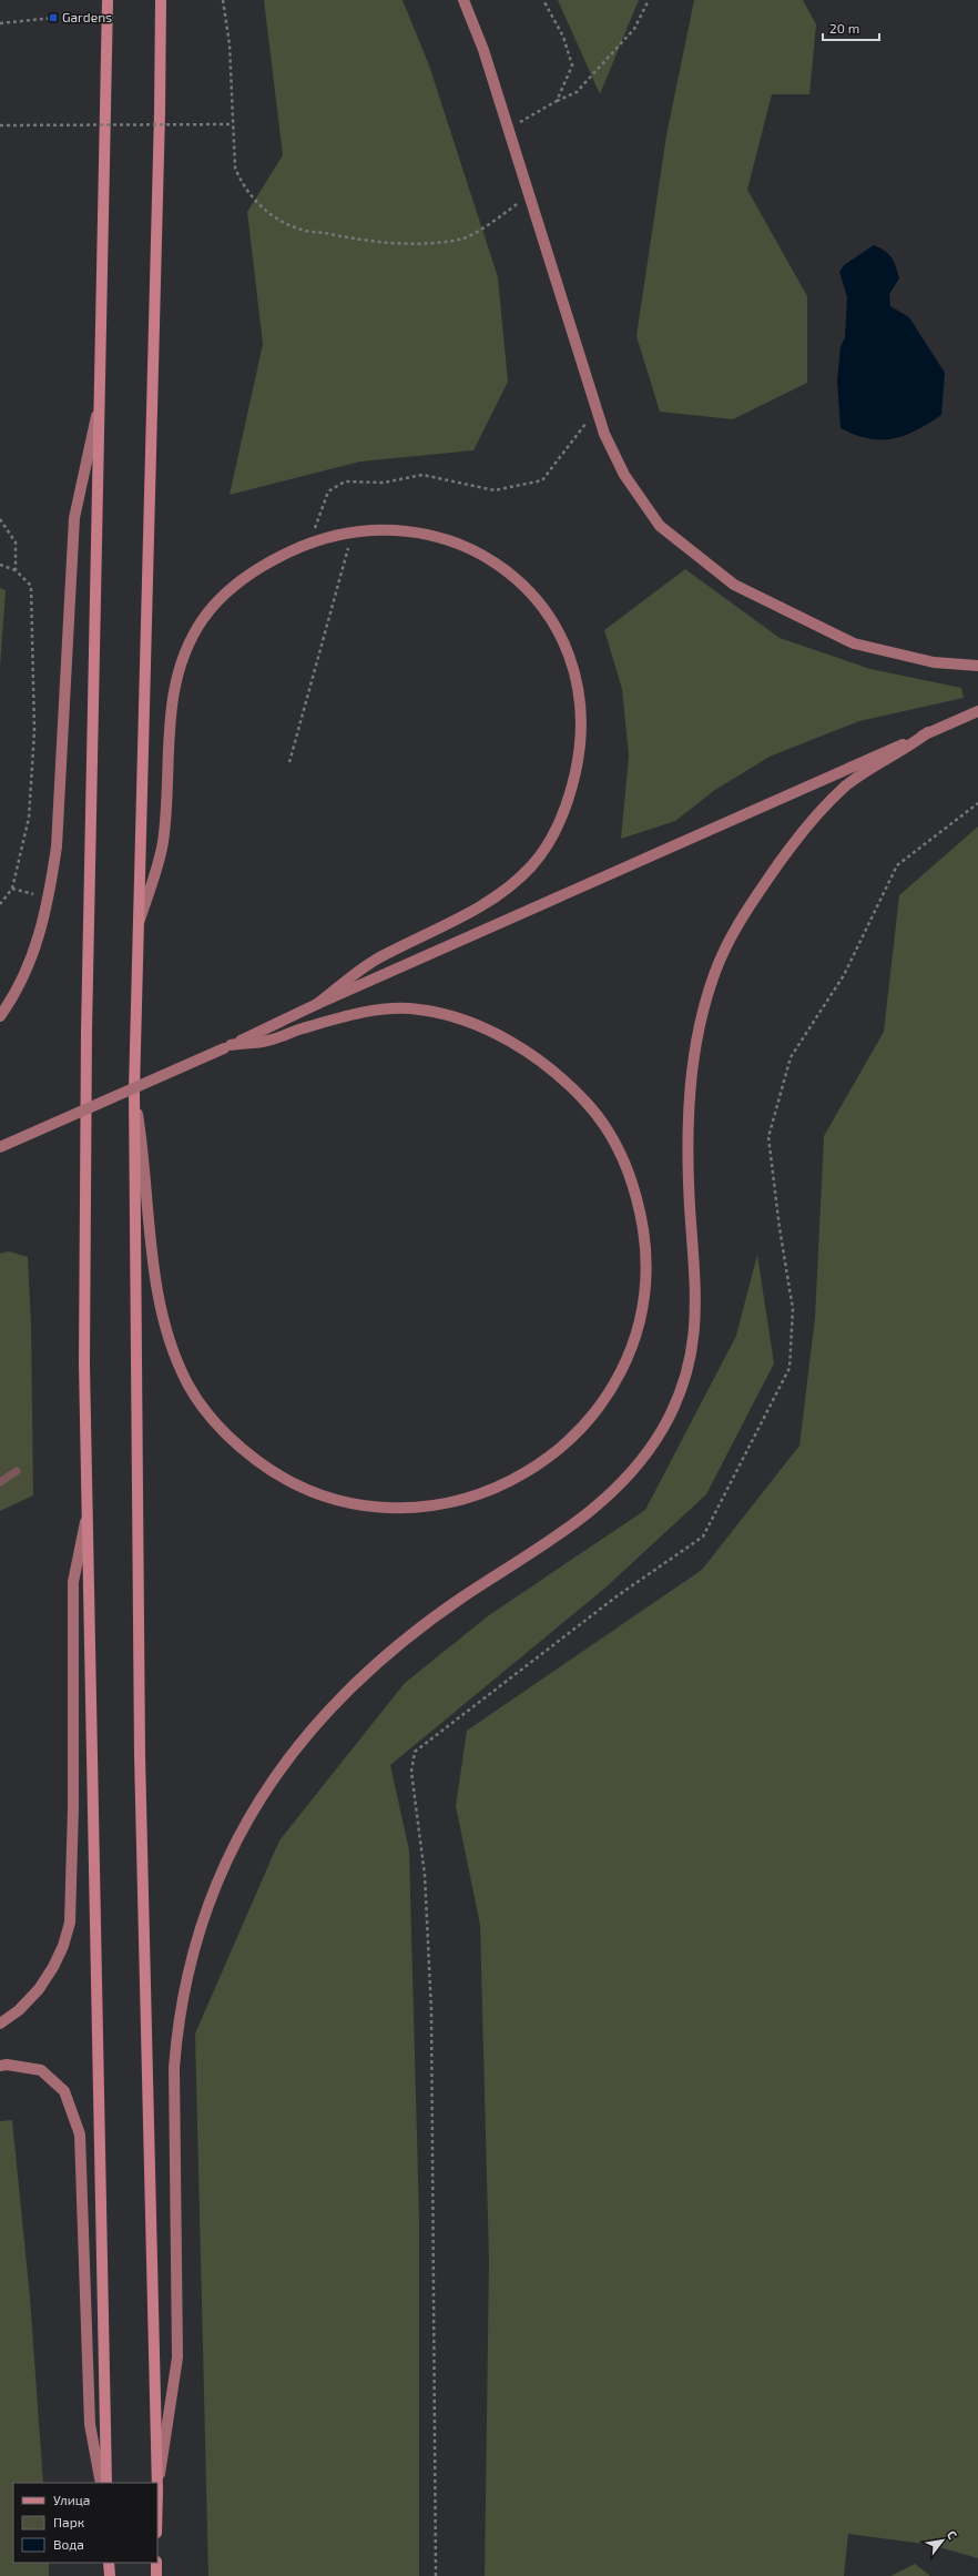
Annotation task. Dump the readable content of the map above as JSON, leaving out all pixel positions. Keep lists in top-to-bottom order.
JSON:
{
  "places": {
    "transit": ["Gardens"]
  },
  "legend": ["Улица", "Парк", "Вода"],
  "scale_bar": "20 m",
  "north": "top right"
}
